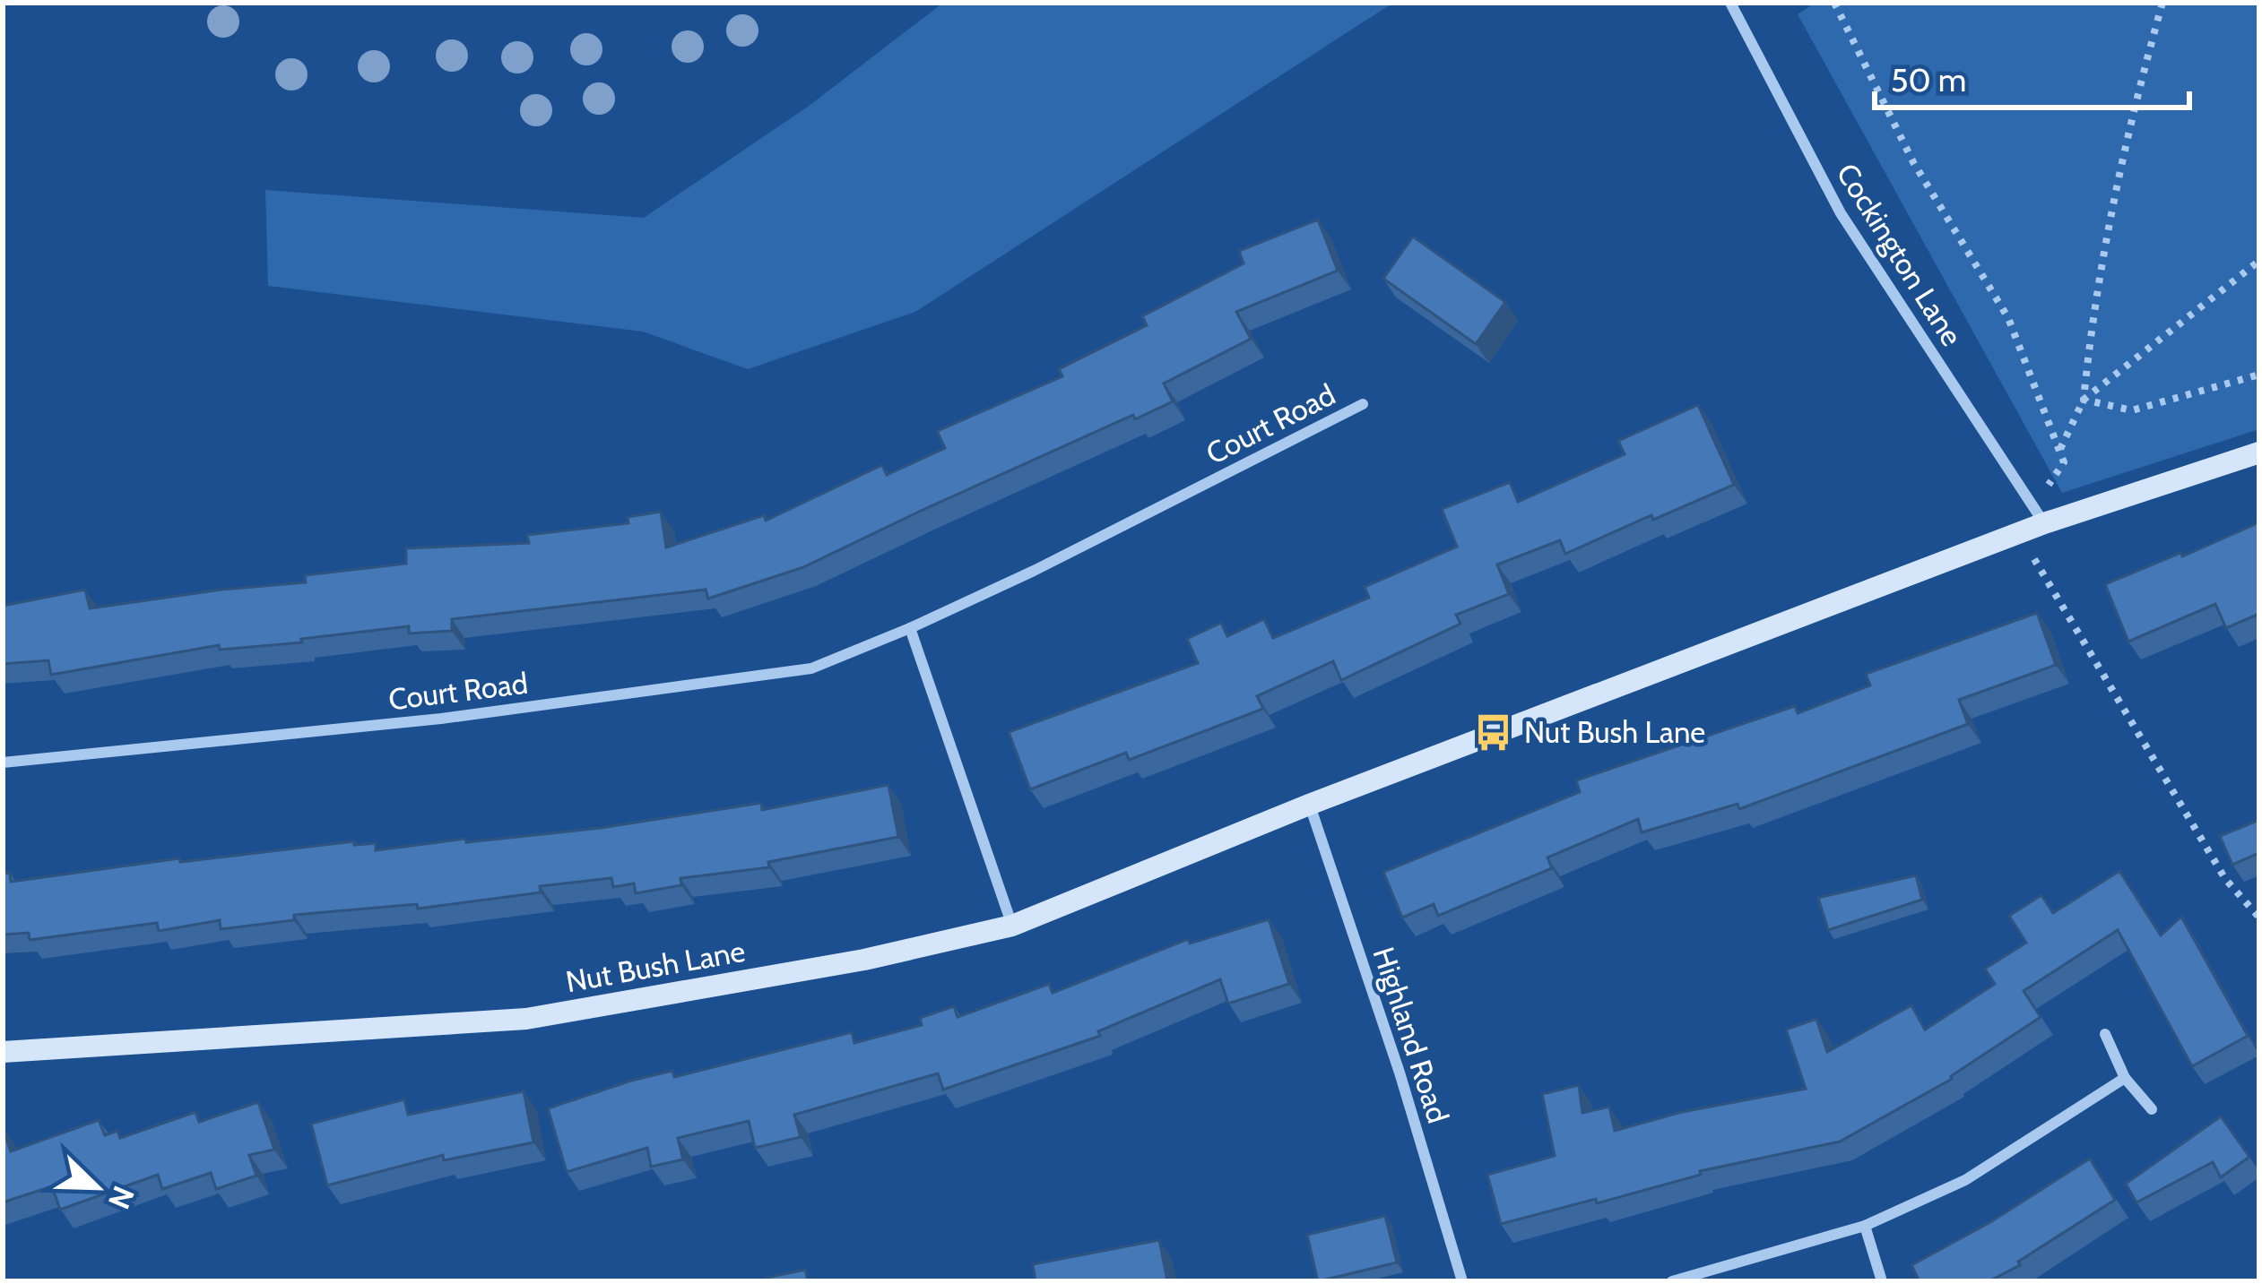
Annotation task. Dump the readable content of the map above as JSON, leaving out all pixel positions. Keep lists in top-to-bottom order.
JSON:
{
  "streets": {
    "street": [
      "Cockington Lane",
      "Court Road",
      "Nut Bush Lane",
      "Highland Road"
    ]
  },
  "crossings": [
    ["Cockington Lane", "Nut Bush Lane"],
    ["Nut Bush Lane", "Highland Road"]
  ],
  "places": {
    "bus stop": ["Nut Bush Lane"]
  },
  "scale_bar": "50 m",
  "north": "bottom right"
}
